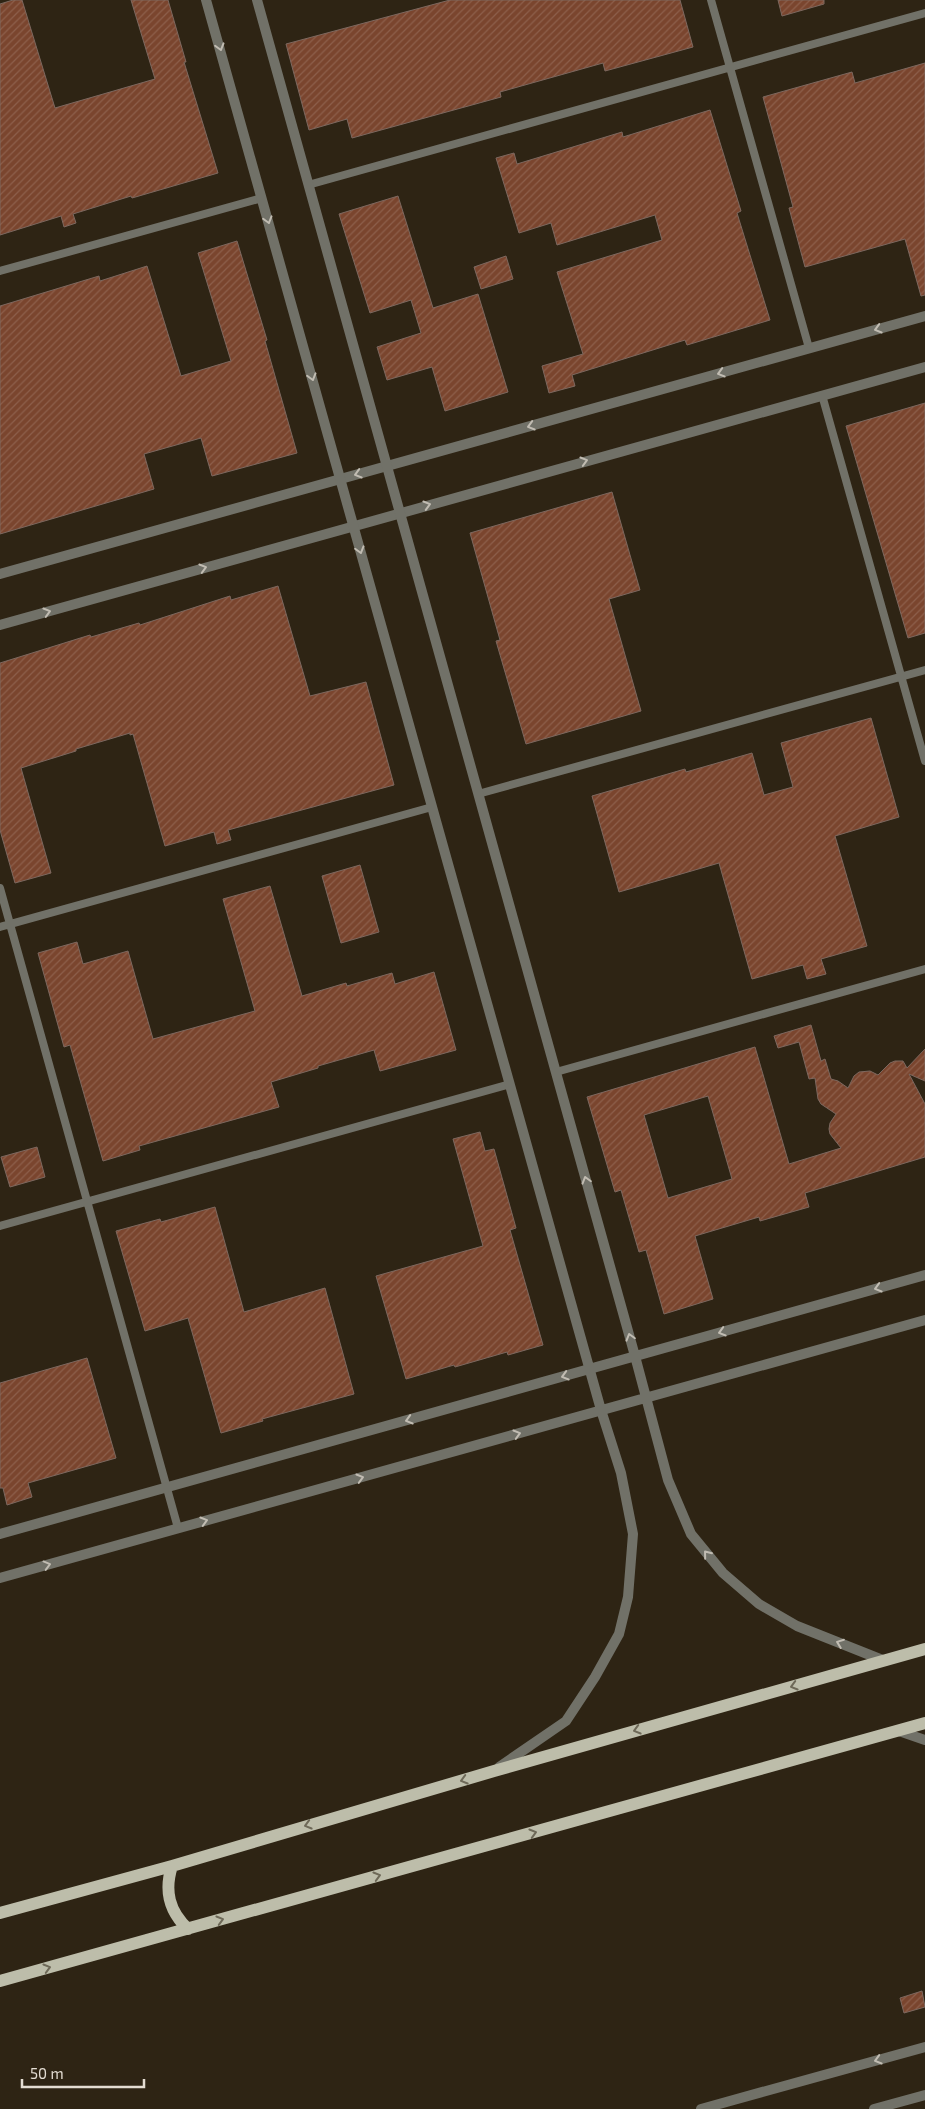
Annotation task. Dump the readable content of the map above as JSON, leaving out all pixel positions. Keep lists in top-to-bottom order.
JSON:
{
  "scale_bar": "50 m"
}
